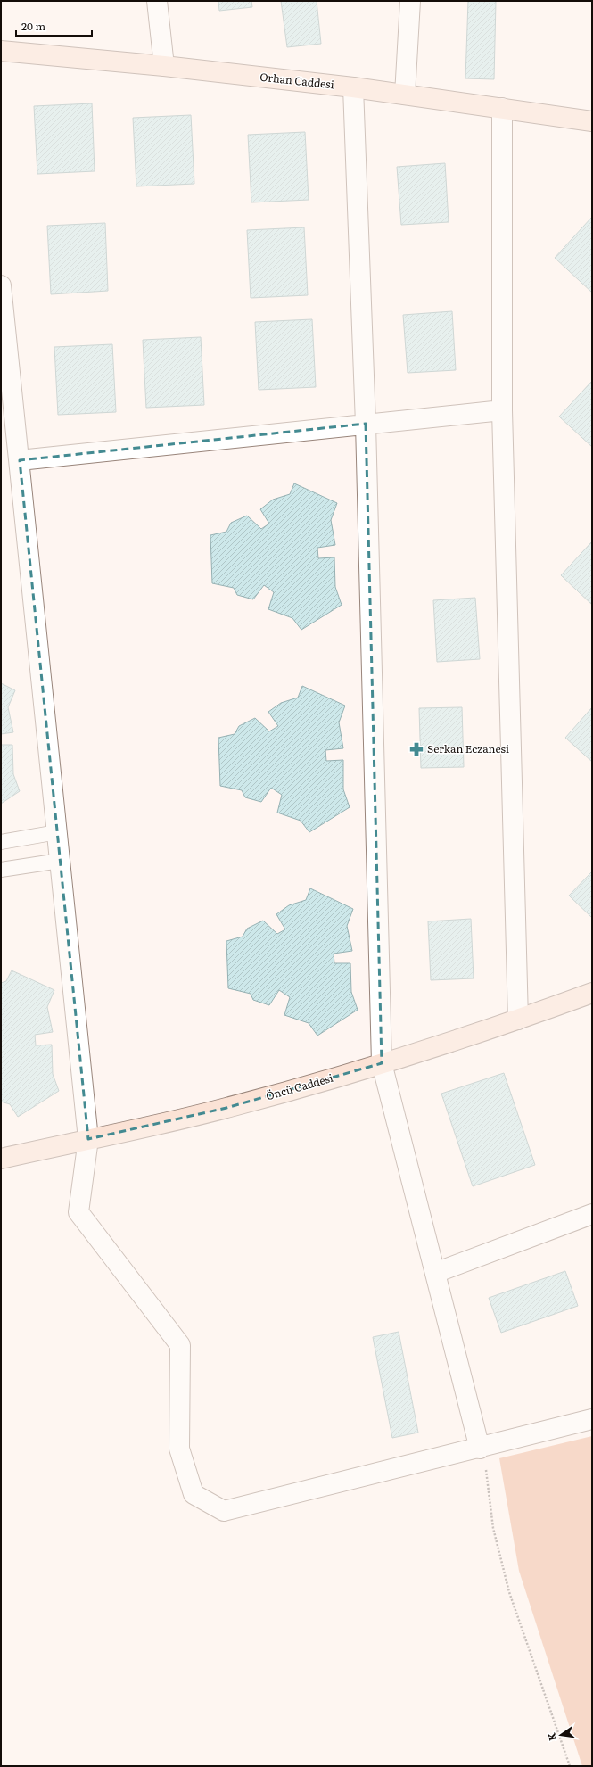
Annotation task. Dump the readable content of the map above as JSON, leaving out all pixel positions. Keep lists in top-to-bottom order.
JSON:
{
  "streets": {
    "street": ["Orhan Caddesi", "Öncü Caddesi"]
  },
  "places": {
    "pharmacy": ["Serkan Eczanesi"]
  },
  "scale_bar": "20 m",
  "north": "left"
}
